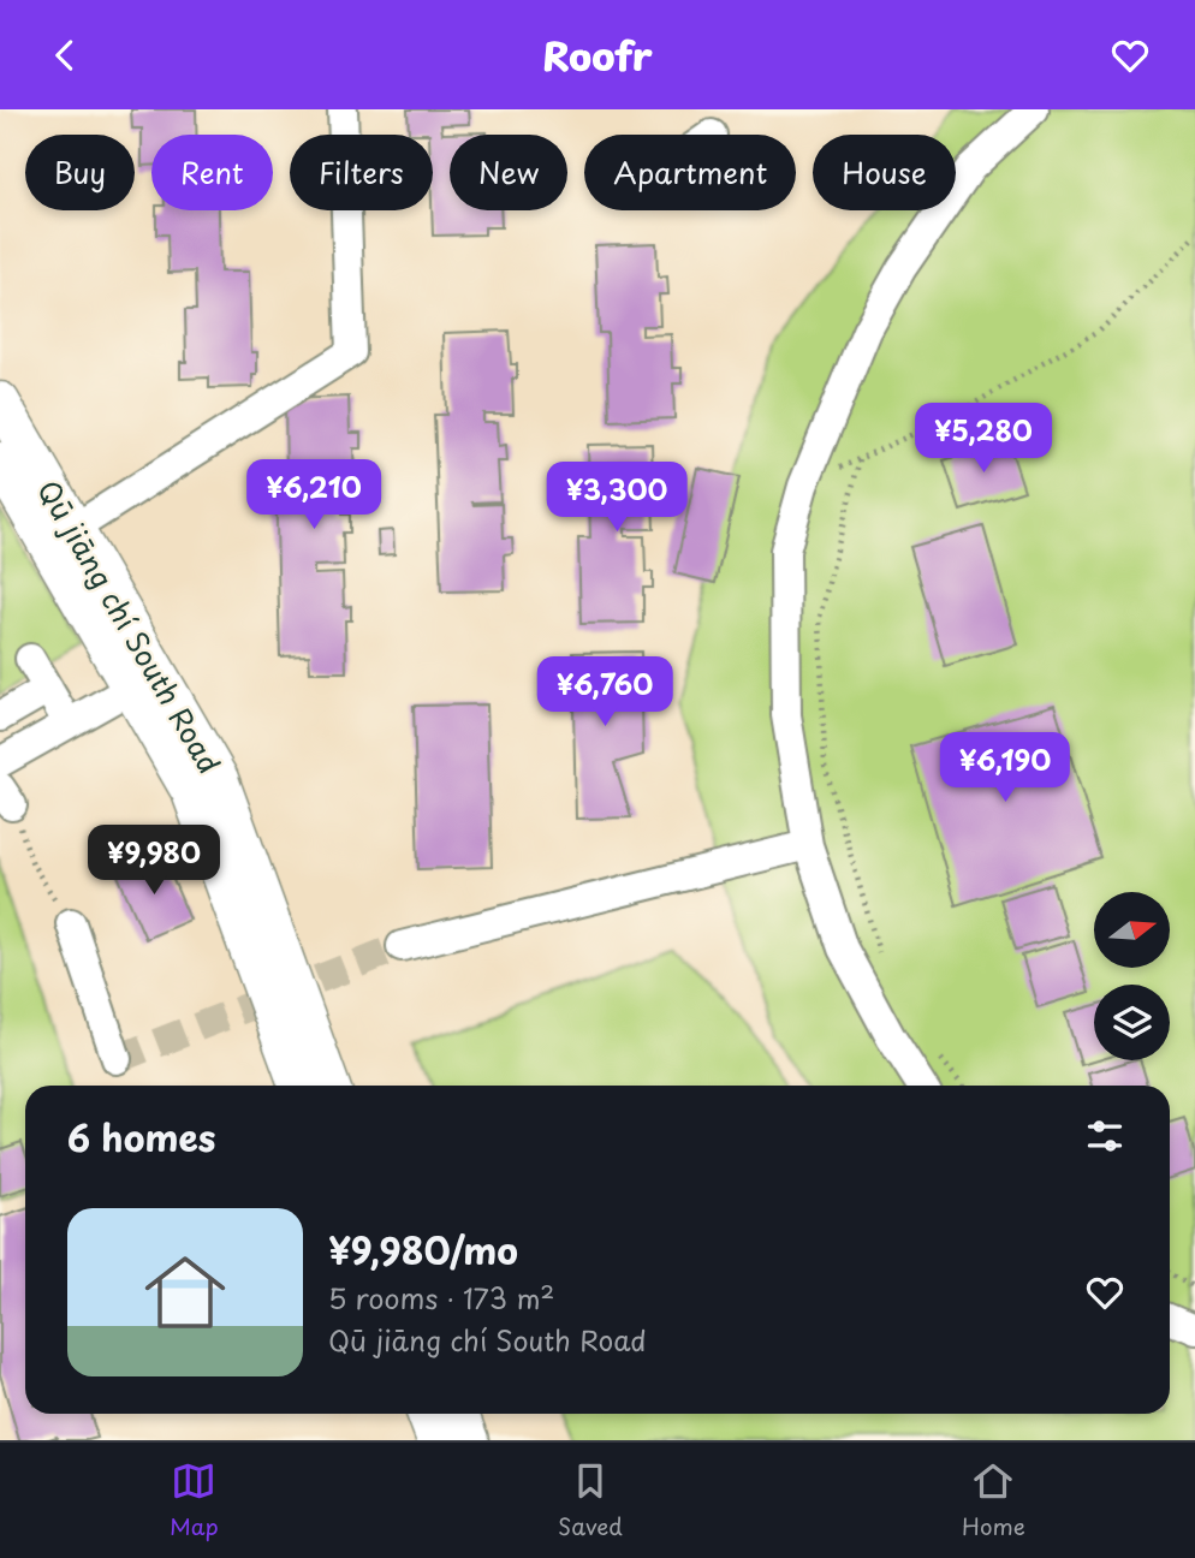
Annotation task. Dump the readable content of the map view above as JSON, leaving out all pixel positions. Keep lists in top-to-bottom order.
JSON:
{
  "streets": {
    "main road": ["Qū jiāng chí South Road"]
  },
  "north": "right",
  "page": {
    "header": "Roofr",
    "chip": [
      "Buy",
      "Rent",
      "Filters",
      "New",
      "Apartment",
      "House"
    ],
    "price": [
      "¥5,280",
      "¥6,210",
      "¥3,300",
      "¥6,760",
      "¥6,190",
      "¥9,980"
    ],
    "heading": "6 homes",
    "list": [
      {
        "name": "¥9,980/mo",
        "note": "5 rooms · 173 m² · Qū jiāng chí South Road"
      }
    ],
    "tabs": ["Map", "Saved", "Home"]
  }
}
